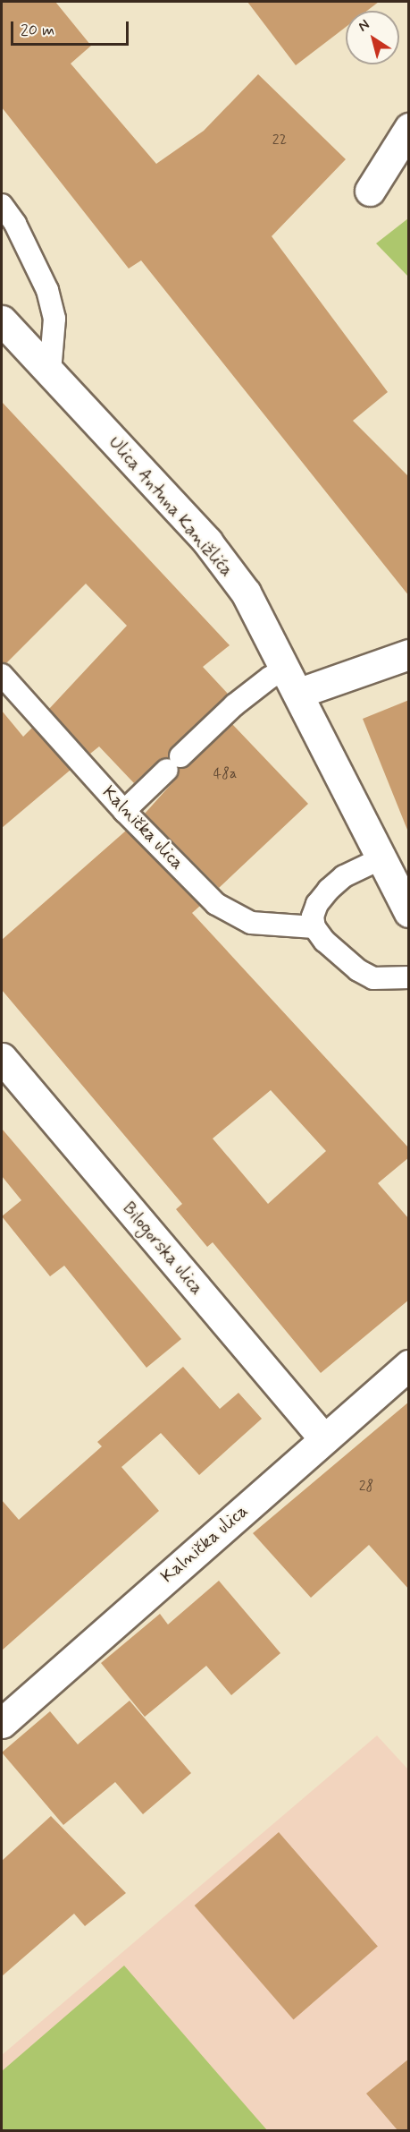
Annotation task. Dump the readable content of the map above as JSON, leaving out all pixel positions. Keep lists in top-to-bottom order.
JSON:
{
  "streets": {
    "street": ["Ulica Antuna Kanižlića", "Kalnička ulica", "Bilogorska ulica"]
  },
  "crossings": [
    ["Kalnička ulica", "Bilogorska ulica"]
  ],
  "house_numbers": ["22", "48a", "28"],
  "scale_bar": "20 m",
  "north": "top left"
}
